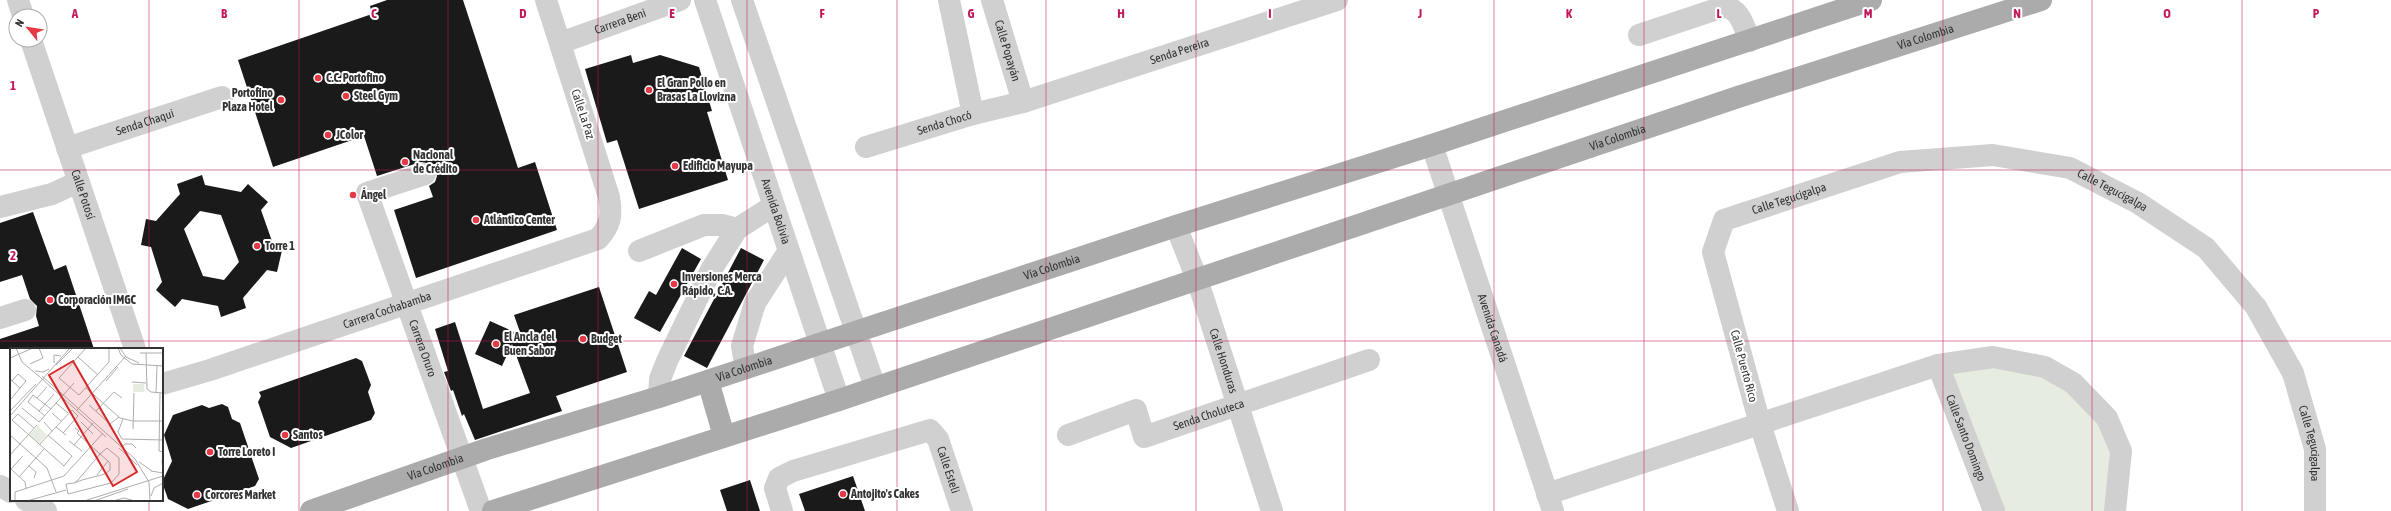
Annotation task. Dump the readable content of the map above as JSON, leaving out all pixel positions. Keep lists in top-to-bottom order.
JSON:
{
  "streets": {
    "main road": ["Vía Colombia"],
    "street": [
      "Carrera Beni",
      "Calle Popayán",
      "Senda Pereira",
      "Calle La Paz",
      "Senda Chaqui",
      "Senda Chocó",
      "Calle Tegucigalpa",
      "Calle Potosí",
      "Avenida Bolivia",
      "Carrera Cochabamba",
      "Avenida Canadá",
      "Carrera Oruro",
      "Calle Honduras",
      "Calle Puerto Rico",
      "Senda Choluteca",
      "Calle Santo Domingo",
      "Calle Esteli"
    ]
  },
  "crossings": [
    ["Carrera Beni", "Calle La Paz"],
    ["Vía Colombia", "Avenida Bolivia"],
    ["Vía Colombia", "Avenida Canadá"],
    ["Vía Colombia", "Carrera Oruro"],
    ["Vía Colombia", "Calle Honduras"],
    ["Calle Popayán", "Senda Pereira"],
    ["Calle Popayán", "Senda Chocó"],
    ["Senda Pereira", "Senda Chocó"],
    ["Calle La Paz", "Carrera Cochabamba"],
    ["Senda Chaqui", "Calle Potosí"],
    ["Calle Tegucigalpa", "Calle Puerto Rico"],
    ["Carrera Cochabamba", "Carrera Oruro"],
    ["Calle Honduras", "Senda Choluteca"]
  ],
  "places": [
    "C.C. Portofino",
    "El Gran Pollo en Brasas La Llovizna",
    "Steel Gym",
    "Portofino Plaza Hotel",
    "JColor",
    "Nacional de Crédito",
    "Edificio Mayupa",
    "Ángel",
    "Atlántico Center",
    "Torre 1",
    "Inversiones Merca Rápido, C.A.",
    "Corporación IMGC",
    "Budget",
    "El Ancla del Buen Sabor",
    "Santos",
    "Torre Loreto I",
    "Antojito's Cakes",
    "Corcores Market"
  ],
  "north": "top left",
  "grid": {
    "columns": [
      "A",
      "B",
      "C",
      "D",
      "E",
      "F",
      "G",
      "H",
      "I",
      "J",
      "K",
      "L",
      "M",
      "N",
      "O",
      "P"
    ],
    "rows": ["1", "2"]
  }
}
